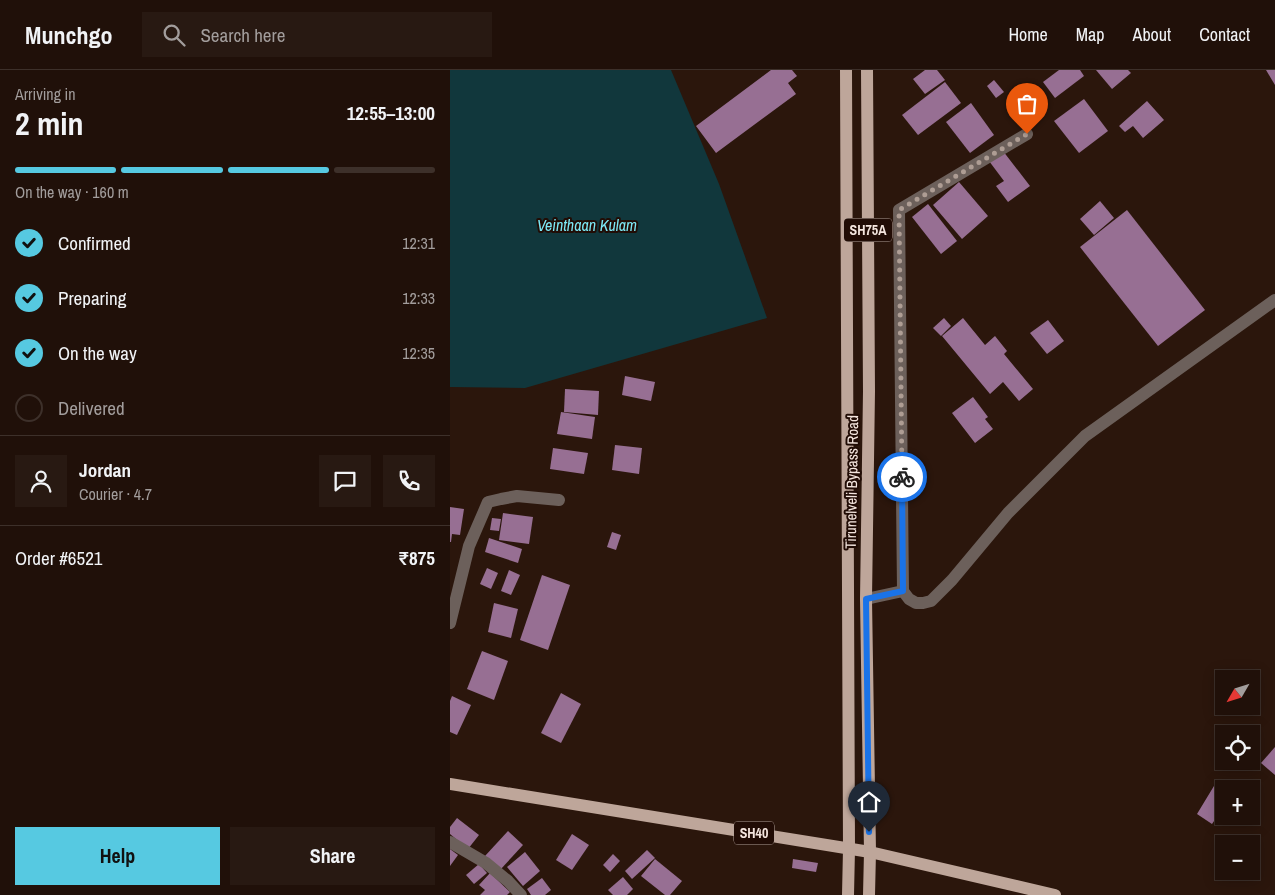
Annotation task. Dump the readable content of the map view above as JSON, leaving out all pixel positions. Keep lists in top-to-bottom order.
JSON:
{
  "streets": {
    "main road": ["SH75A", "Tirunelveli Bypass Road", "SH40"]
  },
  "crossings": [
    ["SH75A", "SH40"],
    ["Tirunelveli Bypass Road", "SH40"]
  ],
  "water": ["Veinthaan Kulam"],
  "north": "bottom left",
  "page": {
    "header": "Munchgo",
    "search": "Search here",
    "nav": [
      "Home",
      "Map",
      "About",
      "Contact"
    ],
    "heading": ["2 min", "Arriving in", "12:55–13:00"],
    "panel": [
      "Jordan",
      "Courier · 4.7",
      "Order #6521",
      "₹875"
    ],
    "bar": "On the way · 160 m",
    "list": [
      ["Confirmed", "12:31"],
      ["Preparing", "12:33"],
      ["On the way", "12:35"],
      "Delivered"
    ],
    "map_buttons": ["+", "−"],
    "buttons": ["Help", "Share"]
  }
}
